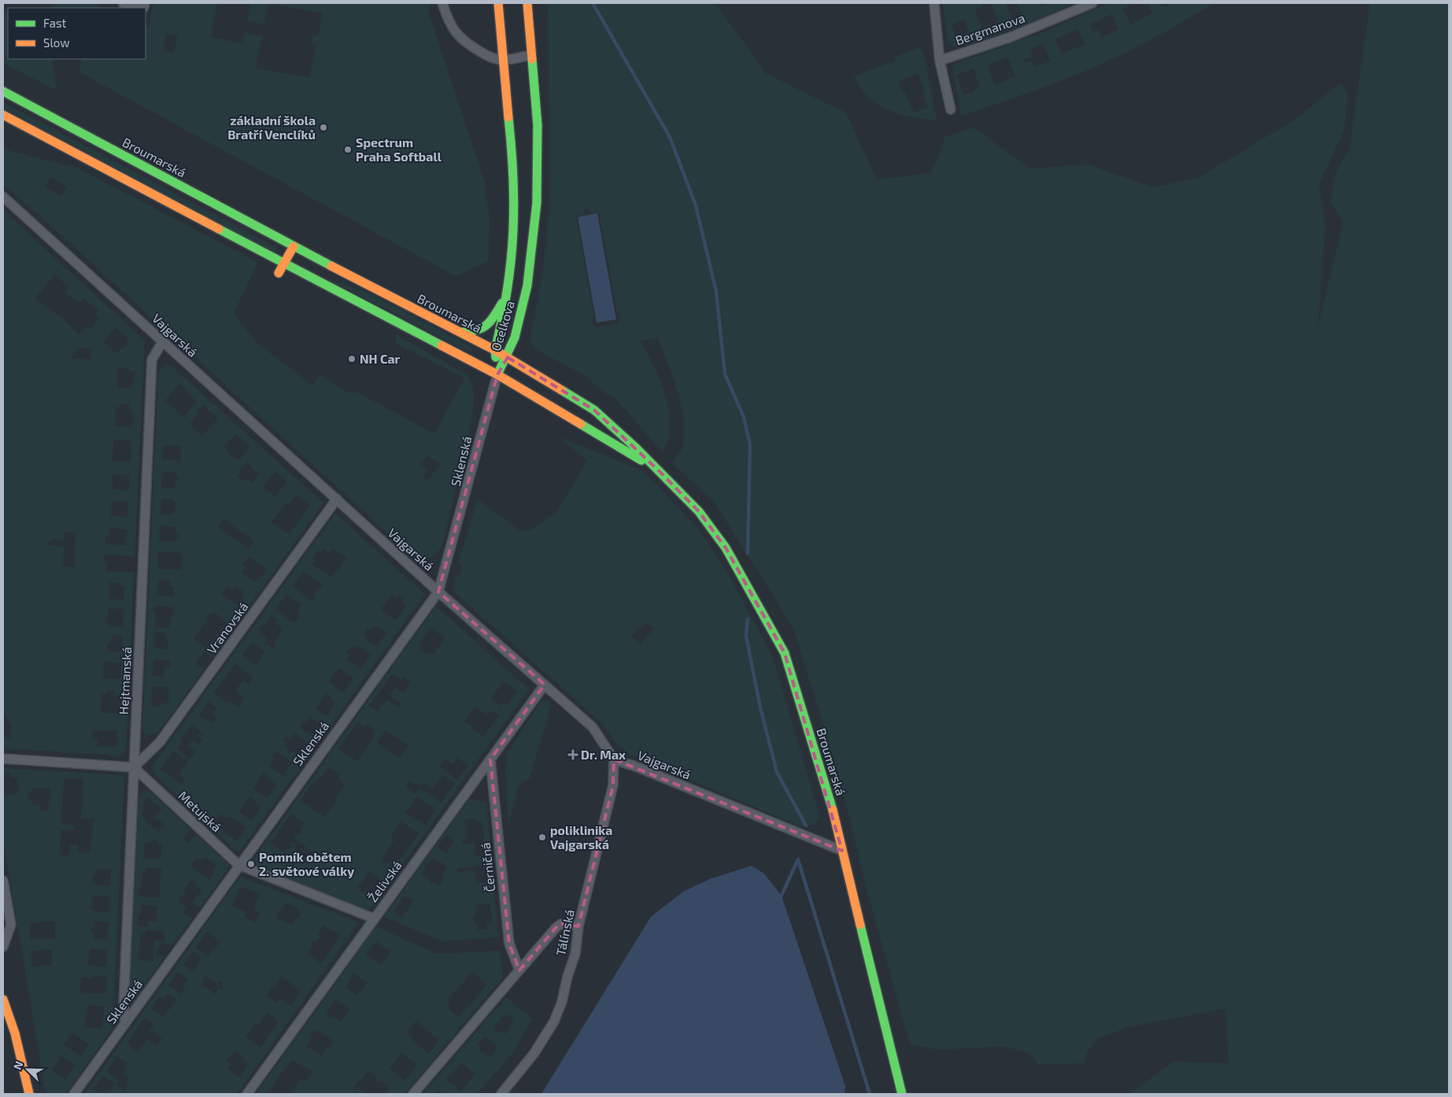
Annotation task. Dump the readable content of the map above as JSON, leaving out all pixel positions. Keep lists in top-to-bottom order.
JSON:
{
  "streets": {
    "street": [
      "Bergmanova",
      "Broumarská",
      "Ocelkova",
      "Vajgarská",
      "Sklenská",
      "Vranovská",
      "Hejtmanská",
      "Metujská",
      "Černičná",
      "Želivská",
      "Tálínská"
    ]
  },
  "crossings": [
    ["Broumarská", "Ocelkova"],
    ["Broumarská", "Vajgarská"],
    ["Broumarská", "Sklenská"],
    ["Ocelkova", "Sklenská"],
    ["Vajgarská", "Sklenská"],
    ["Vajgarská", "Vranovská"],
    ["Vajgarská", "Hejtmanská"],
    ["Vajgarská", "Želivská"],
    ["Vajgarská", "Tálínská"],
    ["Sklenská", "Hejtmanská"],
    ["Sklenská", "Metujská"],
    ["Vranovská", "Hejtmanská"],
    ["Vranovská", "Metujská"],
    ["Hejtmanská", "Metujská"],
    ["Metujská", "Želivská"],
    ["Černičná", "Želivská"]
  ],
  "places": {
    "other": [
      "základní škola Bratří Venclíků",
      "Spectrum Praha Softball",
      "NH Car",
      "poliklinika Vajgarská",
      "Pomník obětem 2. světové války"
    ],
    "health": ["Dr. Max"]
  },
  "legend": ["Fast", "Slow"],
  "north": "top left"
}
